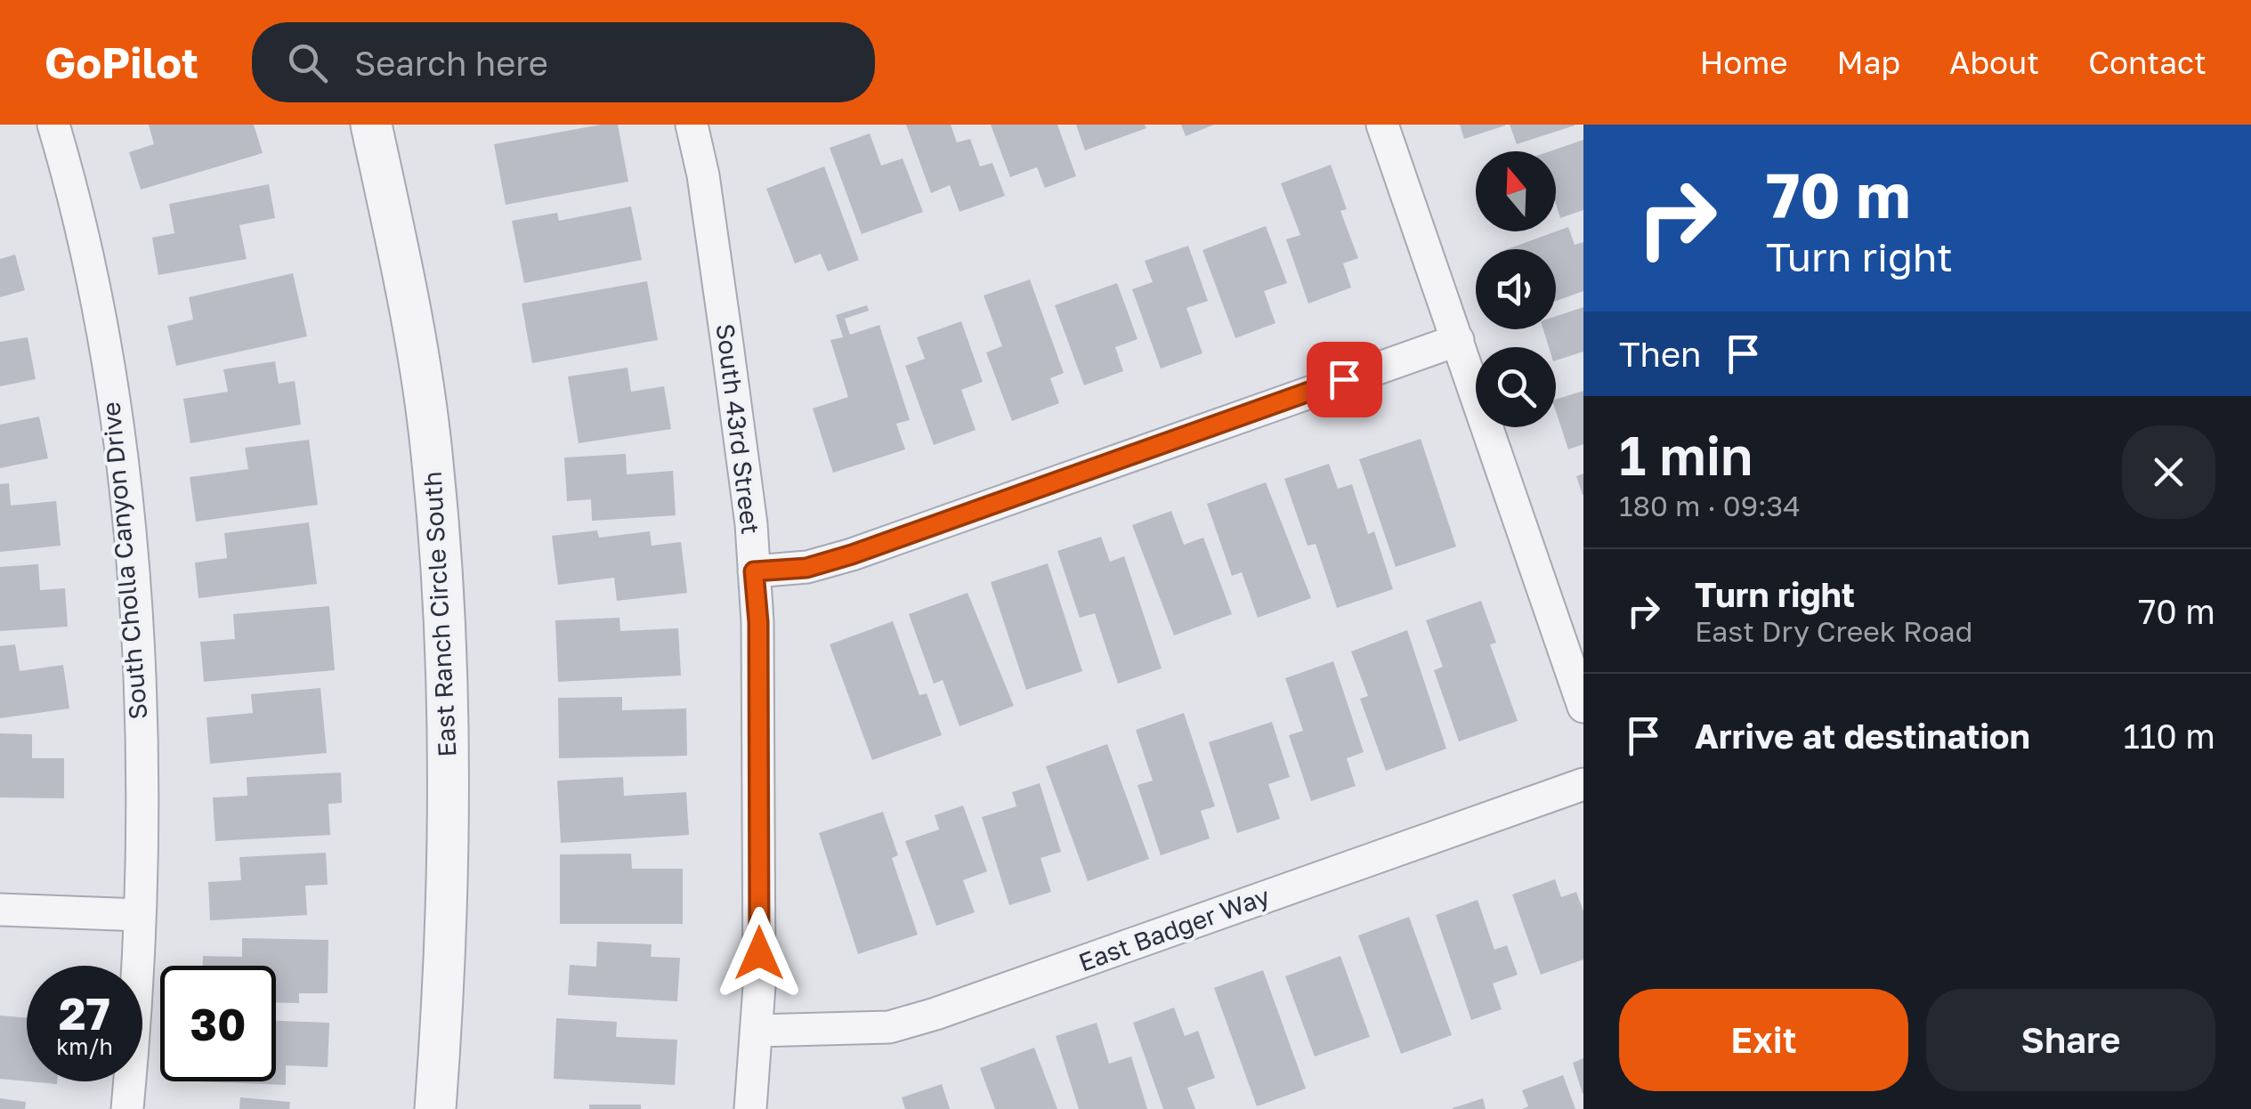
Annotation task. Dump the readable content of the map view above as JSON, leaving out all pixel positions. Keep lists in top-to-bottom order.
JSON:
{
  "streets": {
    "street": [
      "South 43rd Street",
      "South Cholla Canyon Drive",
      "East Ranch Circle South",
      "East Badger Way"
    ]
  },
  "crossings": [
    ["South 43rd Street", "East Badger Way"]
  ],
  "north": "top",
  "page": {
    "header": "GoPilot",
    "search": "Search here",
    "nav": [
      "Home",
      "Map",
      "About",
      "Contact"
    ],
    "turn": ["70 m", "Turn right"],
    "then": "Then",
    "heading": ["1 min", "180 m · 09:34"],
    "list": [
      {
        "name": "Turn right",
        "note": "East Dry Creek Road",
        "value": "70 m"
      },
      {
        "name": "Arrive at destination",
        "value": "110 m"
      }
    ],
    "speed": "27 km/h",
    "limit": "30",
    "buttons": ["Exit", "Share"]
  }
}
